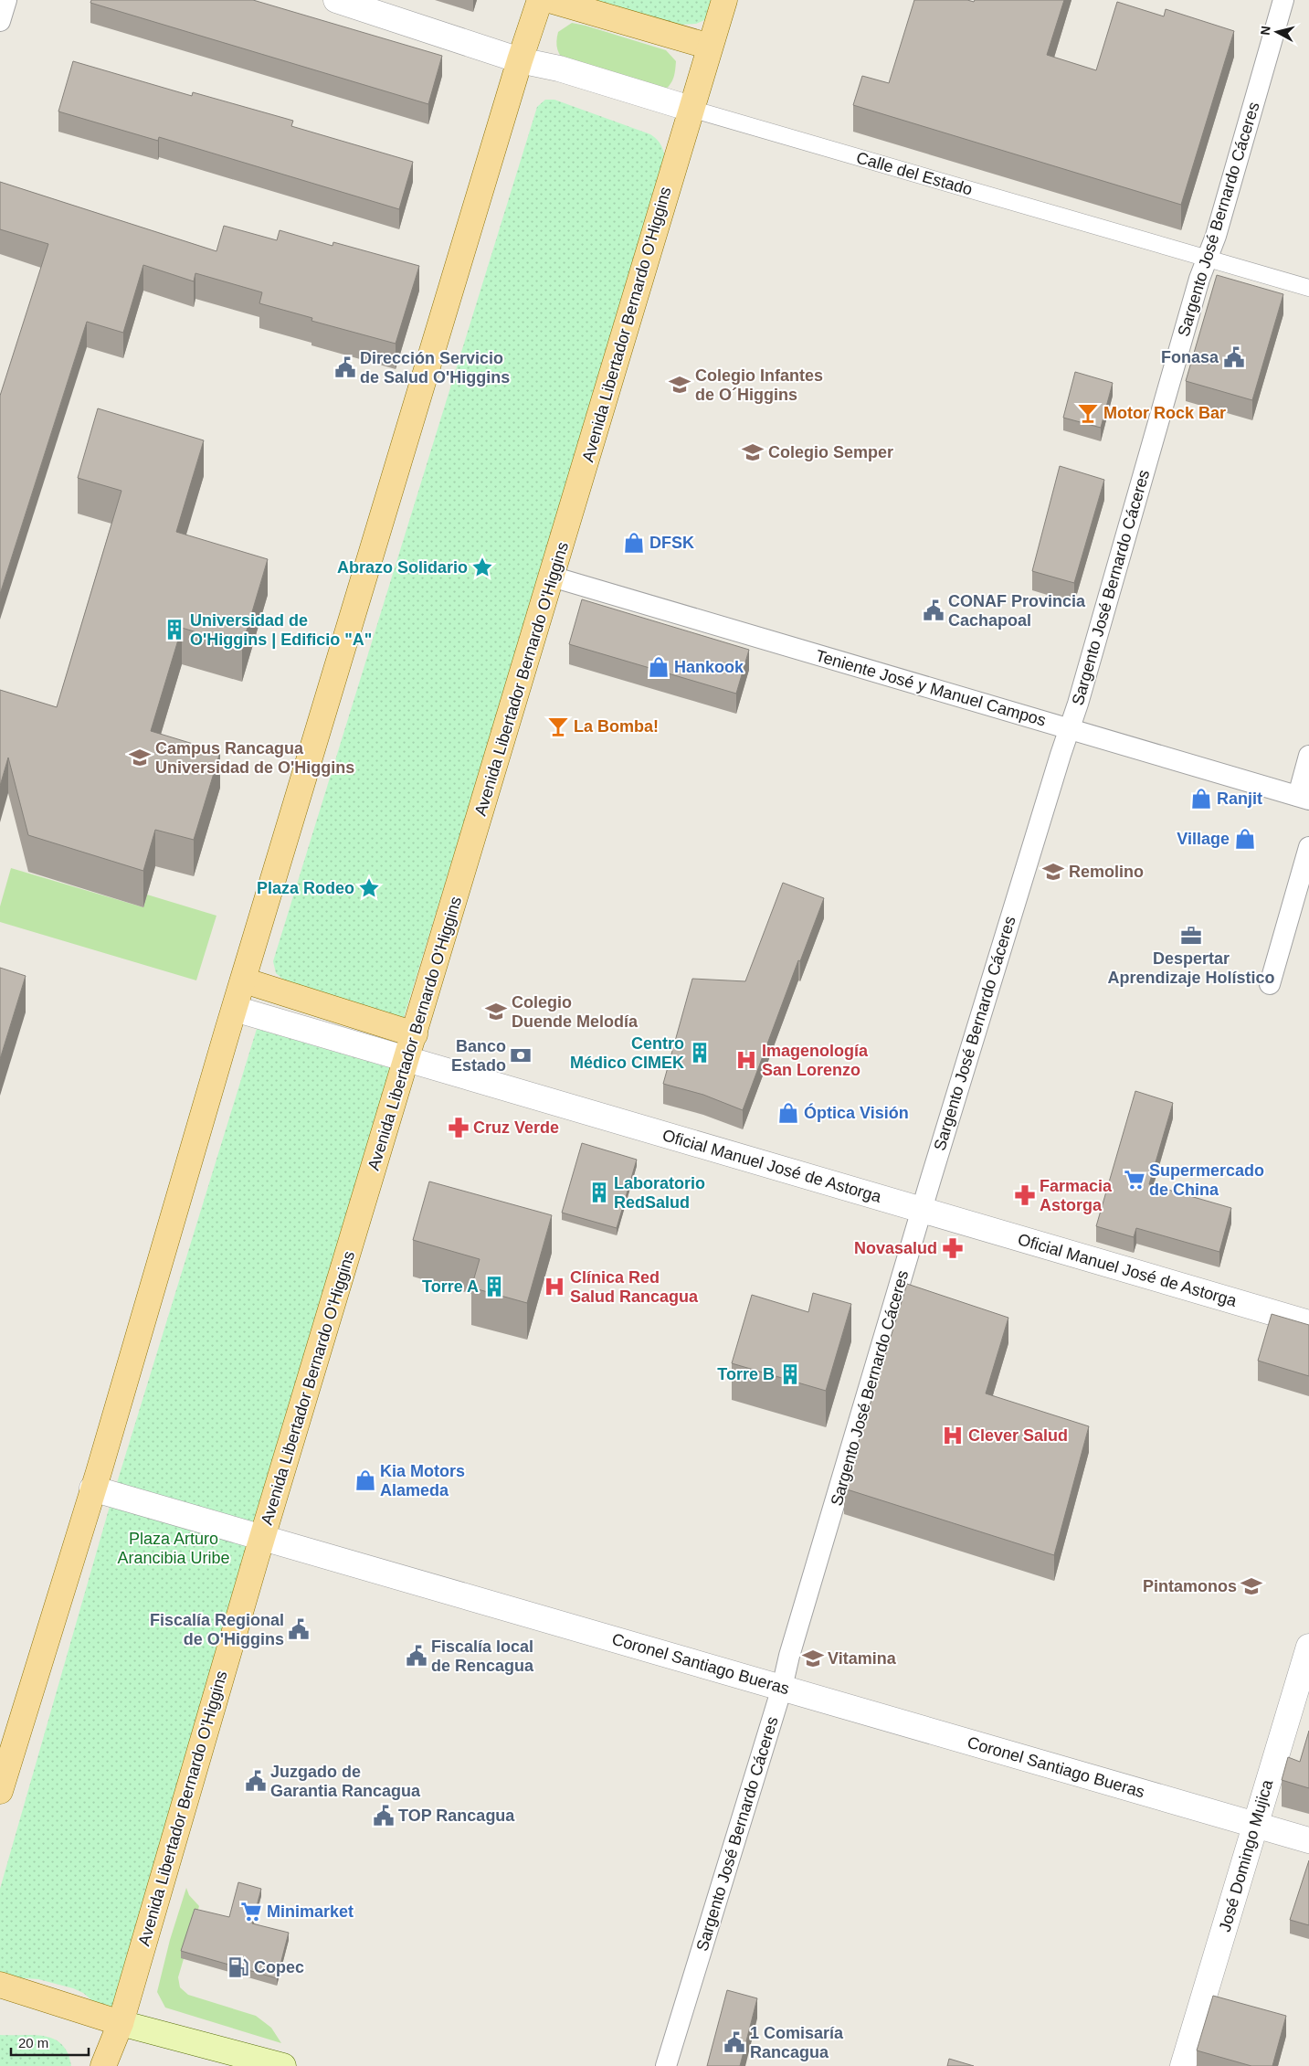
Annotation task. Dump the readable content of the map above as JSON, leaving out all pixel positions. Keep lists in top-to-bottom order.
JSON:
{
  "streets": {
    "main road": ["Avenida Libertador Bernardo O'Higgins"],
    "street": [
      "Calle del Estado",
      "Sargento José Bernardo Cáceres",
      "Teniente José y Manuel Campos",
      "Oficial Manuel José de Astorga",
      "Coronel Santiago Bueras",
      "José Domingo Mujica"
    ]
  },
  "crossings": [
    ["Calle del Estado", "Sargento José Bernardo Cáceres"],
    ["Calle del Estado", "Avenida Libertador Bernardo O'Higgins"],
    ["Sargento José Bernardo Cáceres", "Teniente José y Manuel Campos"],
    ["Sargento José Bernardo Cáceres", "Oficial Manuel José de Astorga"],
    ["Sargento José Bernardo Cáceres", "Coronel Santiago Bueras"],
    ["Avenida Libertador Bernardo O'Higgins", "Teniente José y Manuel Campos"],
    ["Avenida Libertador Bernardo O'Higgins", "Oficial Manuel José de Astorga"],
    ["Avenida Libertador Bernardo O'Higgins", "Coronel Santiago Bueras"],
    ["Coronel Santiago Bueras", "José Domingo Mujica"]
  ],
  "parks": ["Plaza Arturo Arancibia Uribe"],
  "places": {
    "public building": [
      "Fonasa",
      "Dirección Servicio de Salud O'Higgins",
      "CONAF Provincia Cachapoal",
      "Fiscalía Regional de O'Higgins",
      "Fiscalía local de Rencagua",
      "Juzgado de Garantia Rancagua",
      "TOP Rancagua",
      "1 Comisaría Rancagua"
    ],
    "school or university": [
      "Colegio Infantes de O´Higgins",
      "Colegio Semper",
      "Campus Rancagua Universidad de O'Higgins",
      "Remolino",
      "Colegio Duende Melodía",
      "Pintamonos",
      "Vitamina"
    ],
    "bar": ["Motor Rock Bar", "La Bomba!"],
    "shop": [
      "DFSK",
      "Hankook",
      "Ranjit",
      "Village",
      "Óptica Visión",
      "Kia Motors Alameda"
    ],
    "place": ["Abrazo Solidario", "Plaza Rodeo"],
    "building": [
      "Universidad de O'Higgins | Edificio \"A\"",
      "Centro Médico CIMEK",
      "Laboratorio RedSalud",
      "Torre A",
      "Torre B"
    ],
    "office": ["Despertar Aprendizaje Holístico"],
    "bank": ["Banco Estado"],
    "hospital": ["Imagenología San Lorenzo", "Clínica Red Salud Rancagua", "Clever Salud"],
    "pharmacy": ["Cruz Verde", "Farmacia Astorga", "Novasalud"],
    "supermarket": ["Supermercado de China", "Minimarket"],
    "fuel station": ["Copec"]
  },
  "scale_bar": "20 m",
  "north": "left"
}
